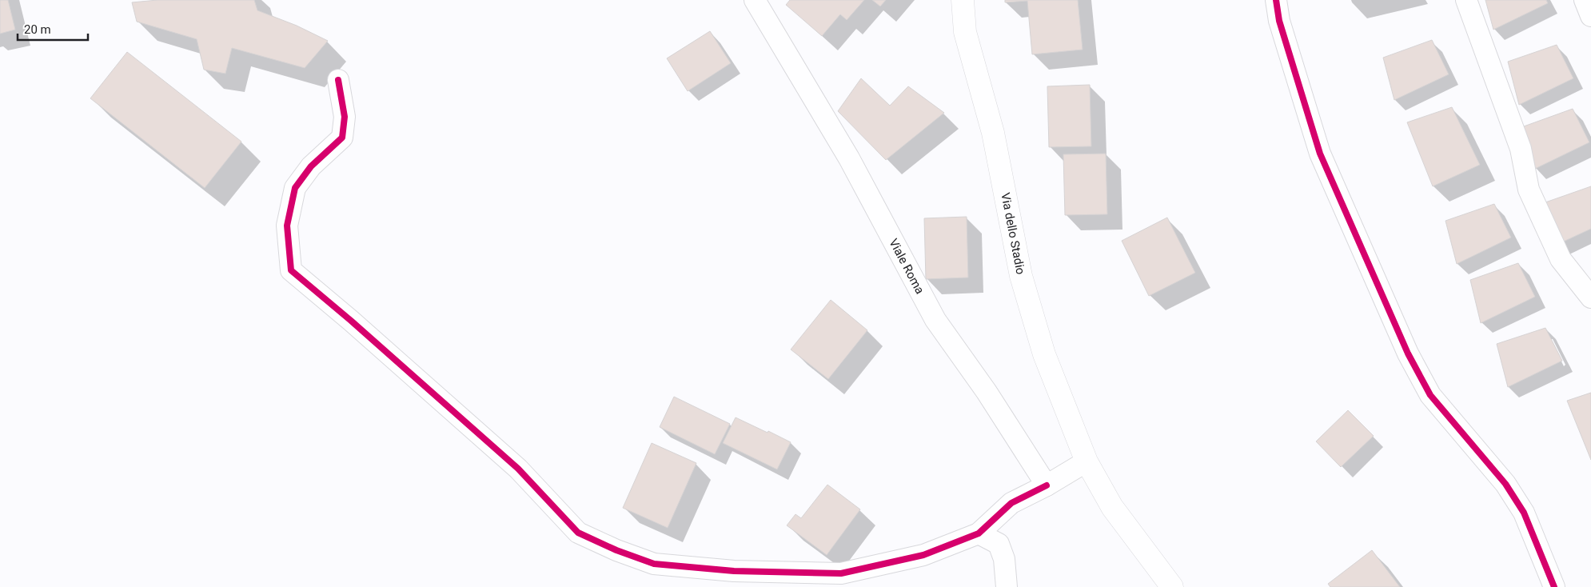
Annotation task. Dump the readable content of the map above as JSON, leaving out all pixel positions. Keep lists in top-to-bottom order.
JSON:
{
  "streets": {
    "street": ["Via dello Stadio", "Viale Roma"]
  },
  "scale_bar": "20 m"
}
